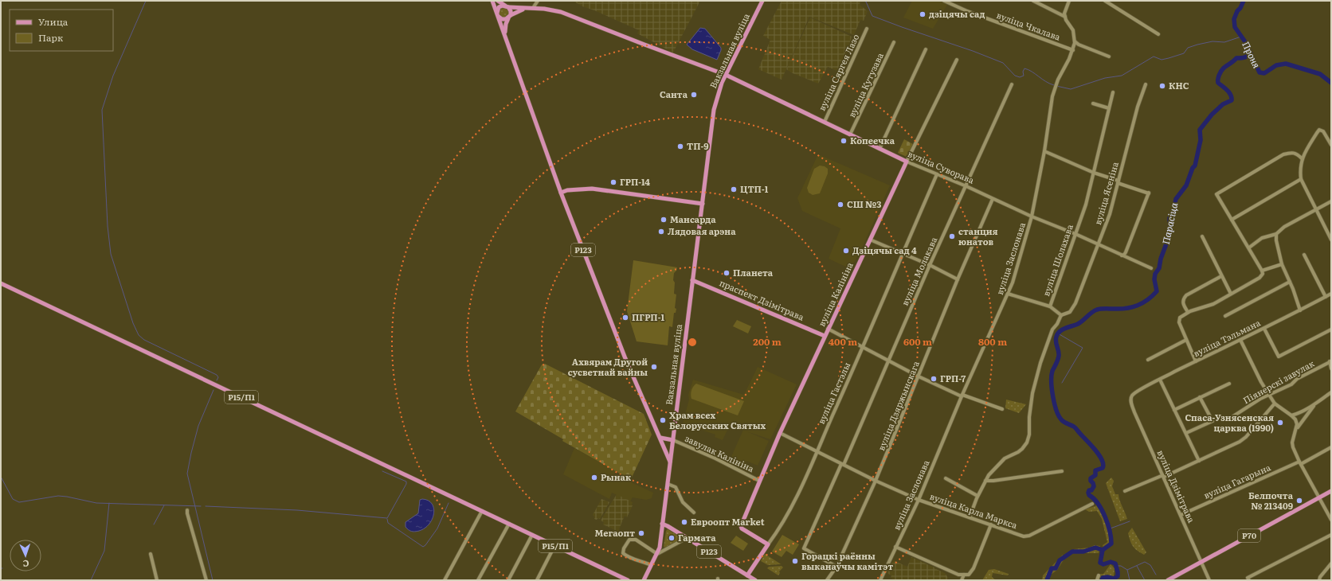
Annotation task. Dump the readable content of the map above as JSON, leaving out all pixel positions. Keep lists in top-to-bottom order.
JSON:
{
  "streets": {
    "main road": [
      "Вакзальная вуліца",
      "вуліца Суворава",
      "Р123",
      "вуліца Калініна",
      "праспект Дзімітрава",
      "вуліца Гастэлы",
      "Р15/П1",
      "Р70"
    ],
    "street": [
      "вуліца Чкалава",
      "вуліца Сяргея Лазо",
      "вуліца Кутузава",
      "вуліца Ясеніна",
      "вуліца Заслонава",
      "вуліца Шолахава",
      "вуліца Молакава",
      "вуліца Тэльмана",
      "Піянерскі завулак",
      "вуліца Дзяржынскага",
      "завулак Калініна",
      "вуліца Гагарына",
      "вуліца Дзімітрава",
      "вуліца Карла Маркса"
    ]
  },
  "crossings": [
    ["вуліца Чкалава", "вуліца Заслонава"],
    ["Вакзальная вуліца", "вуліца Суворава"],
    ["Вакзальная вуліца", "Р123"],
    ["Вакзальная вуліца", "праспект Дзімітрава"],
    ["Вакзальная вуліца", "завулак Калініна"],
    ["вуліца Сяргея Лазо", "вуліца Суворава"],
    ["вуліца Кутузава", "вуліца Суворава"],
    ["вуліца Суворава", "вуліца Ясеніна"],
    ["вуліца Суворава", "Р123"],
    ["вуліца Суворава", "вуліца Заслонава"],
    ["вуліца Суворава", "вуліца Шолахава"],
    ["вуліца Суворава", "вуліца Молакава"],
    ["вуліца Суворава", "вуліца Калініна"],
    ["вуліца Суворава", "вуліца Гастэлы"],
    ["вуліца Суворава", "вуліца Дзяржынскага"],
    ["вуліца Ясеніна", "вуліца Шолахава"],
    ["Р123", "вуліца Гастэлы"],
    ["вуліца Заслонава", "вуліца Карла Маркса"],
    ["вуліца Молакава", "вуліца Дзяржынскага"],
    ["вуліца Молакава", "вуліца Карла Маркса"],
    ["вуліца Калініна", "праспект Дзімітрава"],
    ["вуліца Калініна", "вуліца Гастэлы"],
    ["вуліца Калініна", "завулак Калініна"],
    ["вуліца Калініна", "вуліца Карла Маркса"],
    ["вуліца Тэльмана", "вуліца Дзімітрава"],
    ["вуліца Гастэлы", "вуліца Карла Маркса"],
    ["вуліца Дзяржынскага", "вуліца Карла Маркса"],
    ["вуліца Гагарына", "вуліца Дзімітрава"],
    ["вуліца Дзімітрава", "Р70"]
  ],
  "water": ["Проня", "Парасіца"],
  "places": [
    "дзіцячы сад",
    "КНС",
    "Санта",
    "Копеечка",
    "ТП-9",
    "ГРП-14",
    "ЦТП-1",
    "СШ №3",
    "Мансарда",
    "Лядовая арэна",
    "станция юнатов",
    "Дзіцячы сад 4",
    "Планета",
    "ПГРП-1",
    "Ахвярам Другой сусветнай вайны",
    "ГРП-7",
    "Храм всех Белорусских Святых",
    "Спаса-Узнясенская царква (1990)",
    "Рынак",
    "Белпочта № 213409",
    "Евроопт Market",
    "Мегаопт",
    "Гармата",
    "Горацкі раённы выканаўчы камітэт"
  ],
  "legend": ["Улица", "Парк"],
  "north": "bottom",
  "rings": [
    "200 m",
    "400 m",
    "600 m",
    "800 m"
  ]
}
